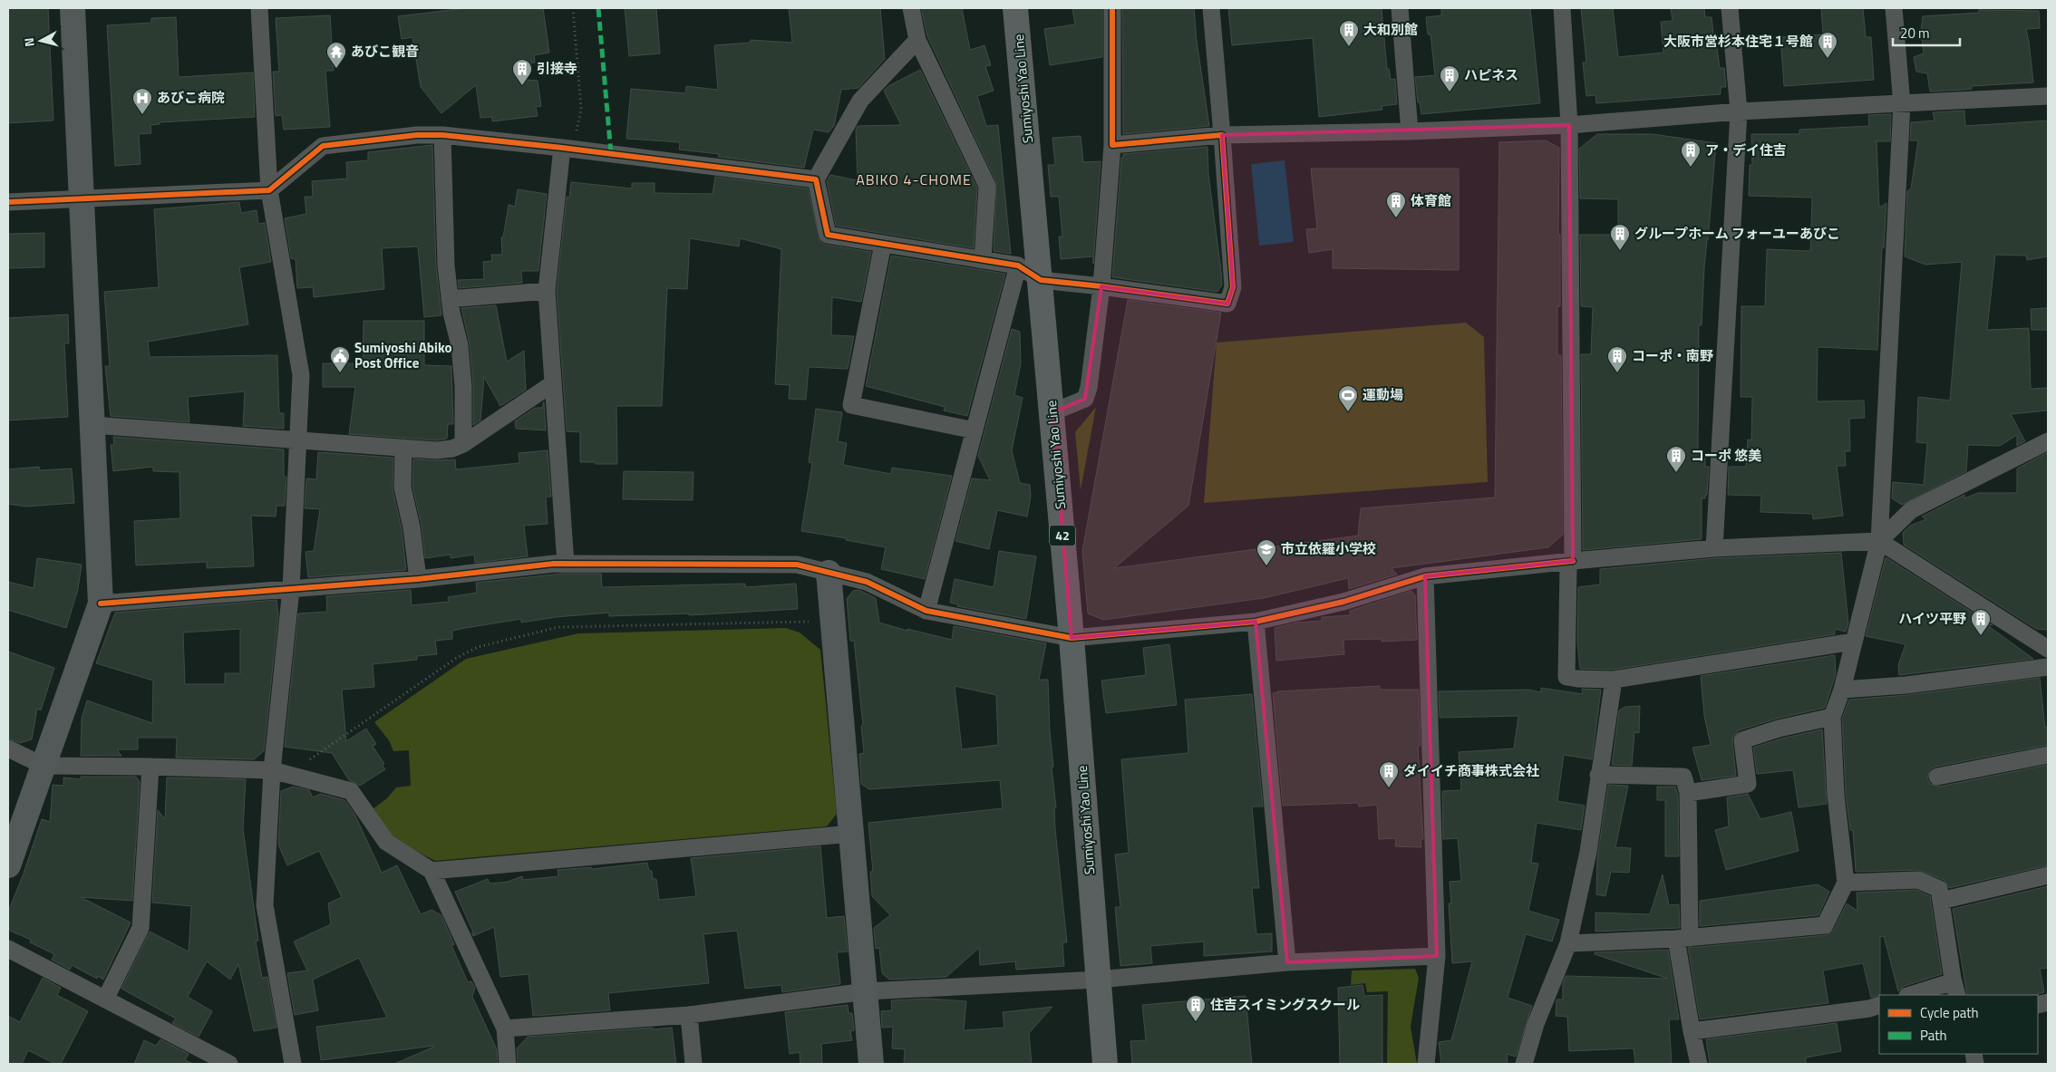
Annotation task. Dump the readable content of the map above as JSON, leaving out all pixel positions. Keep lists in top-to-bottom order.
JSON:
{
  "streets": {
    "main road": ["Sumiyoshi Yao Line", "42"]
  },
  "districts": ["ABIKO 4-CHOME"],
  "places": {
    "building": [
      "大和別館",
      "大阪市営杉本住宅１号館",
      "引接寺",
      "ハピネス",
      "ア・デイ住吉",
      "体育館",
      "グループホーム フォーユーあびこ",
      "コーポ・南野",
      "コーポ 悠美",
      "ハイツ平野",
      "ダイイチ商事株式会社",
      "住吉スイミングスクール"
    ],
    "temple": ["あびこ観音"],
    "hospital": ["あびこ病院"],
    "public building": ["Sumiyoshi Abiko Post Office"],
    "sports": ["運動場"],
    "school or university": ["市立依羅小学校"]
  },
  "legend": ["Cycle path", "Path"],
  "scale_bar": "20 m",
  "north": "left"
}
